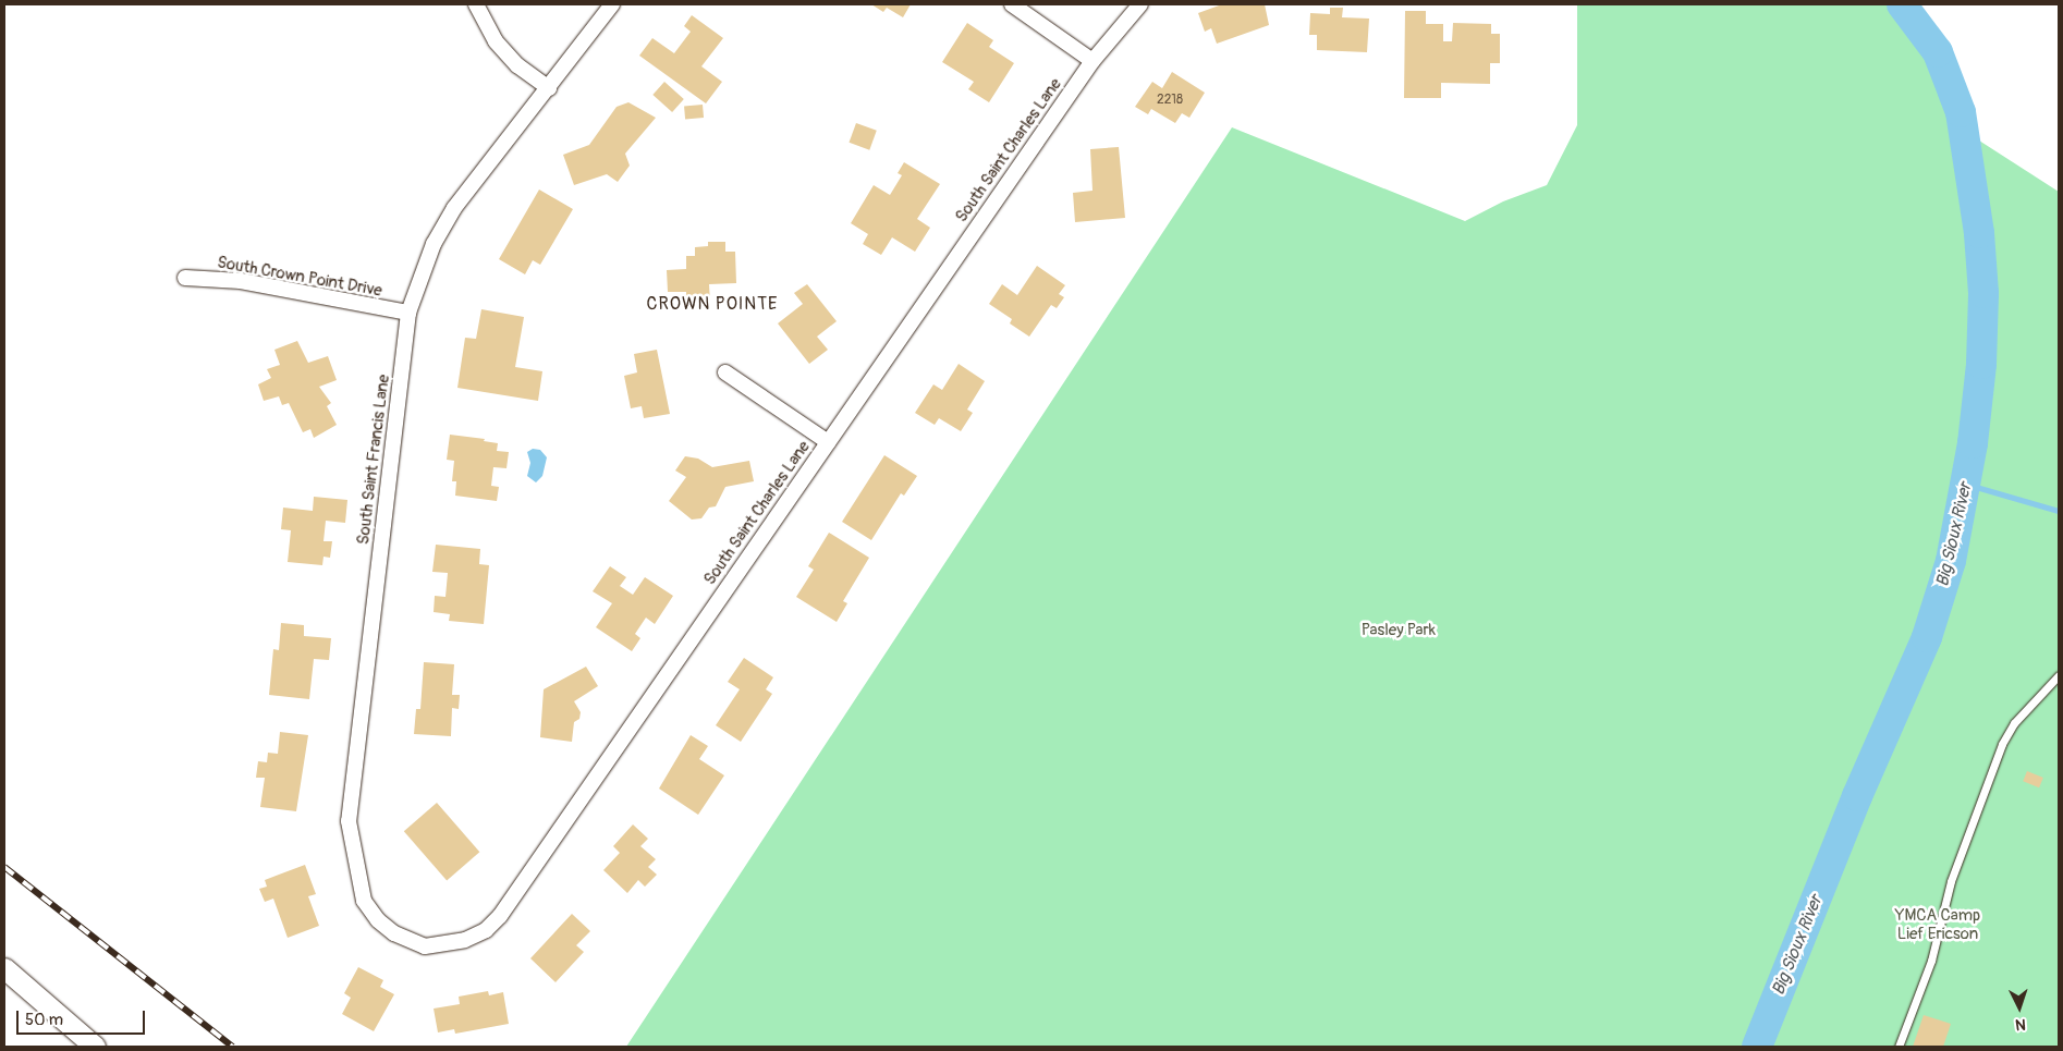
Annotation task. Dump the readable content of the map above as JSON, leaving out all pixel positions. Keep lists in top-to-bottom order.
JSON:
{
  "streets": {
    "street": ["South Saint Charles Lane", "South Crown Point Drive", "South Saint Francis Lane"]
  },
  "crossings": [
    ["South Saint Charles Lane", "South Saint Francis Lane"],
    ["South Crown Point Drive", "South Saint Francis Lane"]
  ],
  "districts": ["CROWN POINTE"],
  "water": ["Big Sioux River"],
  "parks": ["Pasley Park", "YMCA Camp Lief Ericson"],
  "house_numbers": ["2218"],
  "scale_bar": "50 m",
  "north": "bottom"
}
